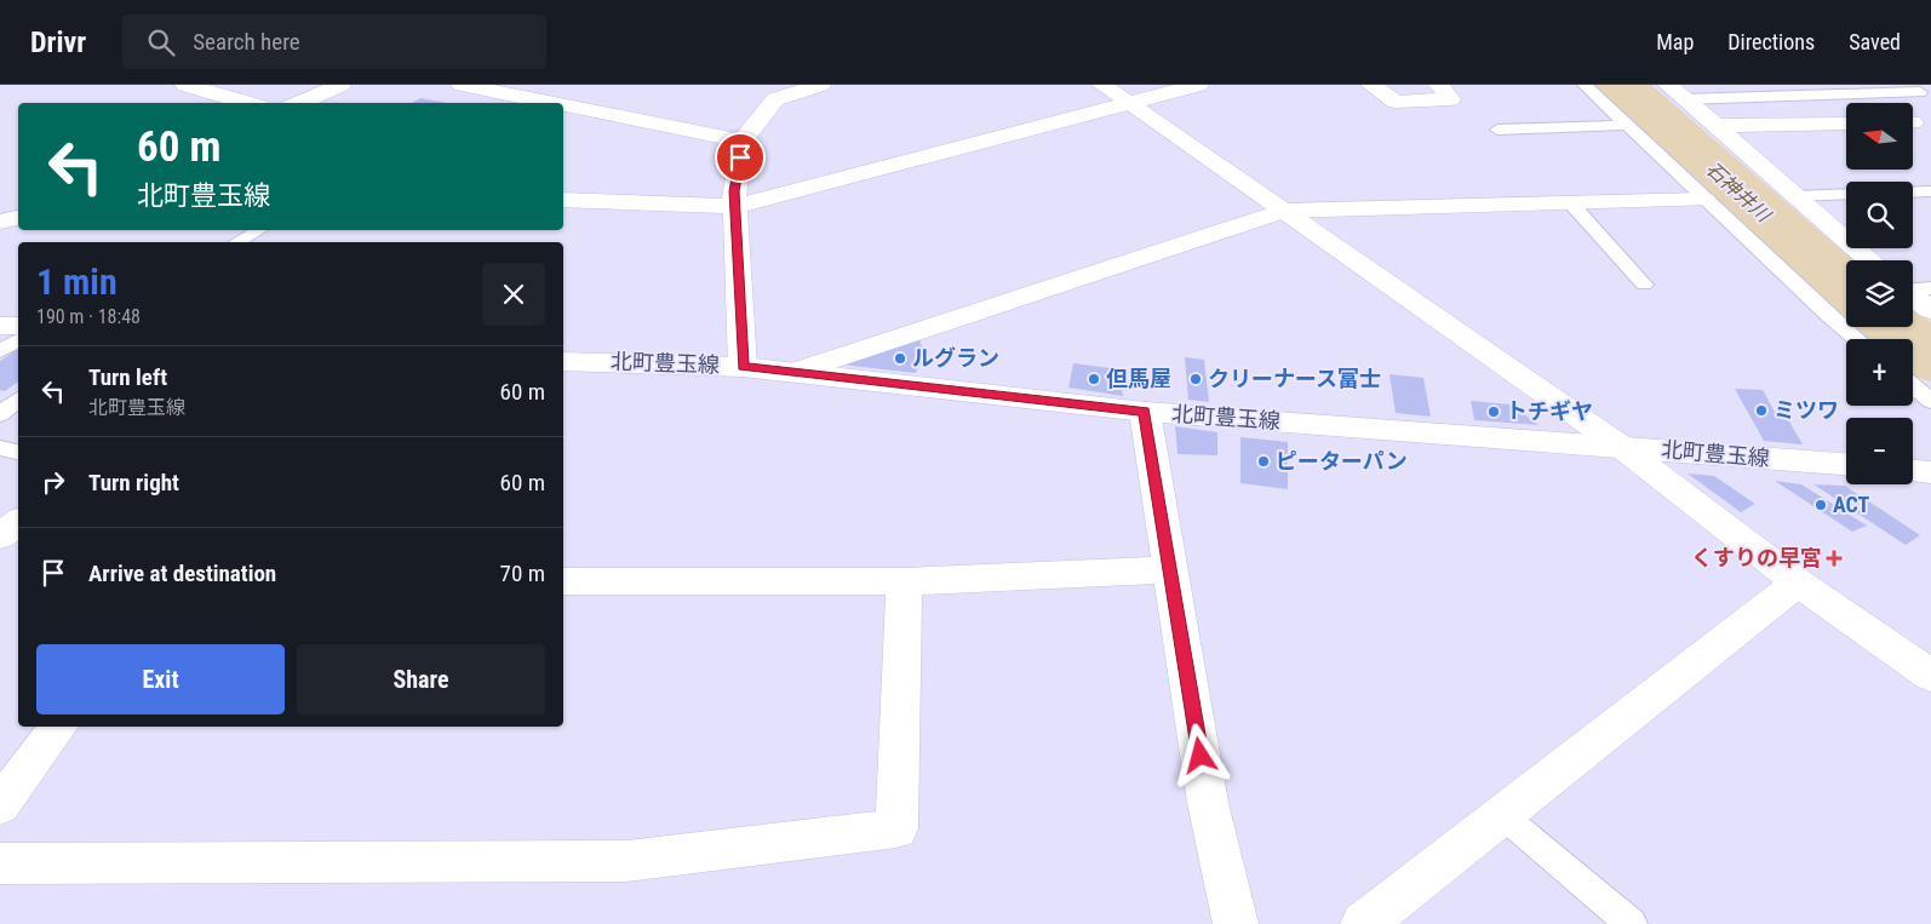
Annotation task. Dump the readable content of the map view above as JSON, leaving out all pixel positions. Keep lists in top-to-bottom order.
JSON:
{
  "streets": {
    "street": ["北町豊玉線"]
  },
  "water": ["石神井川"],
  "places": {
    "other": [
      "ルグラン",
      "但馬屋",
      "クリーナース富士",
      "ミツワ",
      "トチギヤ",
      "ピーターパン",
      "ACT"
    ],
    "health": ["くすりの早宮"]
  },
  "north": "left",
  "page": {
    "header": "Drivr",
    "search": "Search here",
    "nav": ["Map", "Directions", "Saved"],
    "map_buttons": ["+", "−"],
    "turn": ["60 m", "北町豊玉線"],
    "heading": ["1 min", "190 m · 18:48"],
    "list": [
      {
        "name": "Turn left",
        "note": "北町豊玉線",
        "value": "60 m"
      },
      {
        "name": "Turn right",
        "value": "60 m"
      },
      {
        "name": "Arrive at destination",
        "value": "70 m"
      }
    ],
    "buttons": ["Exit", "Share"]
  }
}
